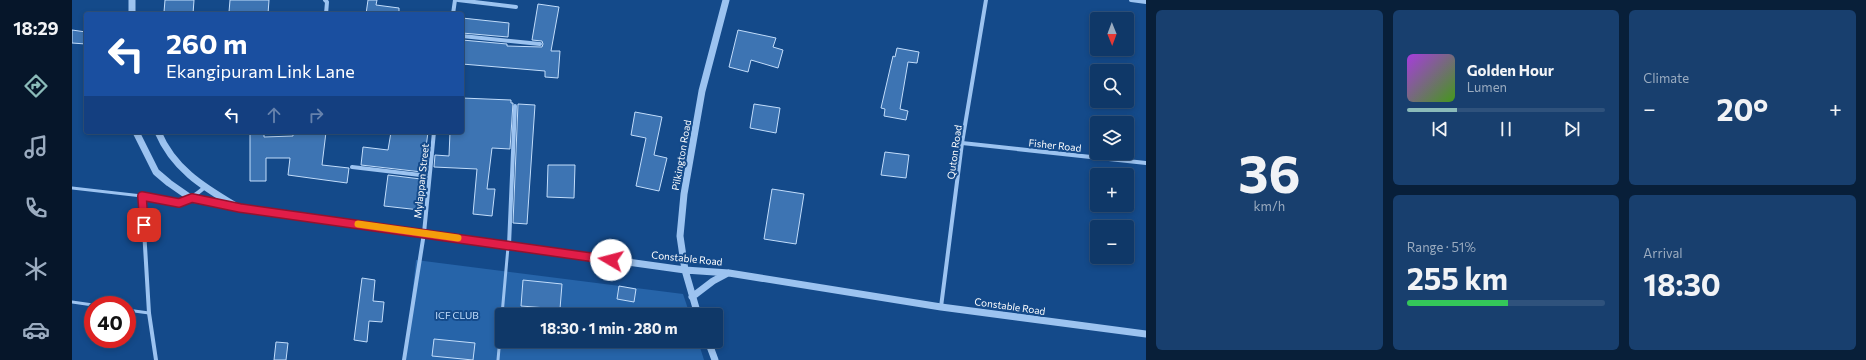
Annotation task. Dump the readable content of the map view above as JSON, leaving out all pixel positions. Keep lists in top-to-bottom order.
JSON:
{
  "streets": {
    "street": [
      "Fisher Road",
      "Quton Road",
      "Pilkington Road",
      "Mylappan Street",
      "Constable Road"
    ]
  },
  "crossings": [
    ["Fisher Road", "Quton Road"],
    ["Quton Road", "Constable Road"],
    ["Pilkington Road", "Constable Road"],
    ["Mylappan Street", "Constable Road"]
  ],
  "parks": ["ICF CLUB"],
  "north": "bottom",
  "page": {
    "tabs": "18:29",
    "tile": [
      ["36", "km/h"],
      "Climate",
      ["Range · 51%", "255 km"],
      ["Arrival", "18:30"]
    ],
    "map_buttons": ["+", "−"],
    "turn": ["260 m", "Ekangipuram Link Lane"],
    "song": ["Golden Hour", "Lumen"],
    "heat": ["−", "20°", "+"],
    "limit": "40",
    "trip": "18:30 · 1 min · 280 m"
  }
}
